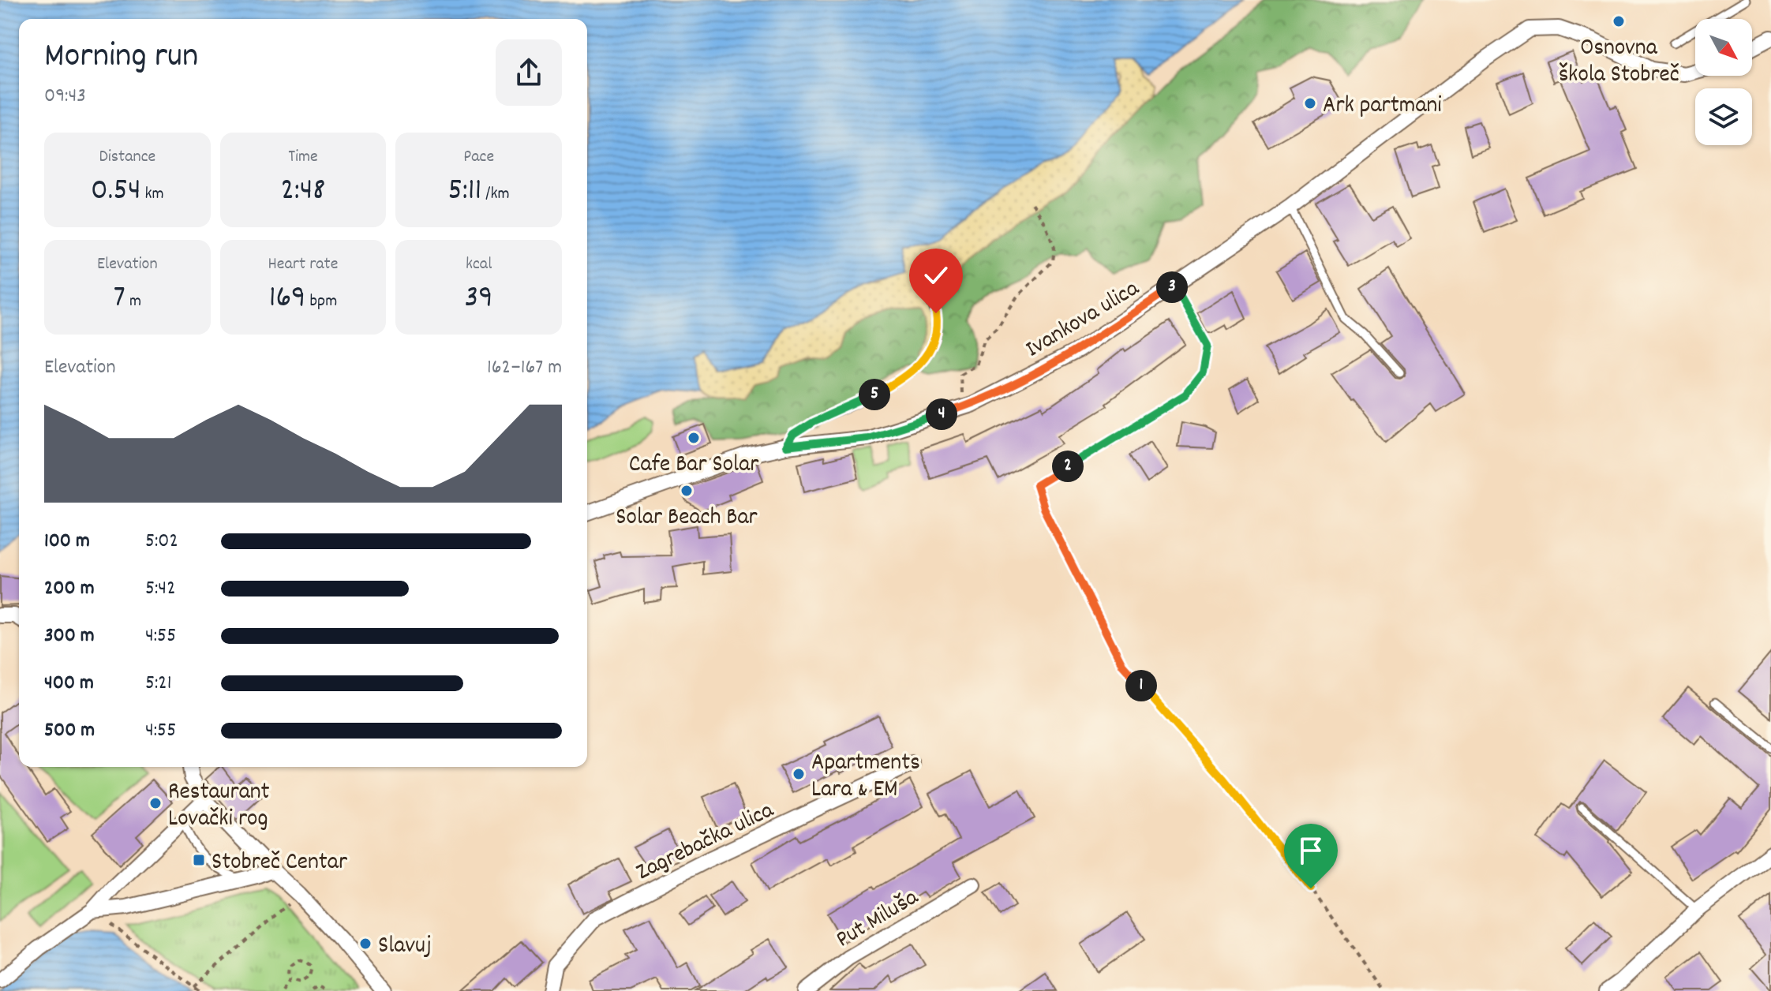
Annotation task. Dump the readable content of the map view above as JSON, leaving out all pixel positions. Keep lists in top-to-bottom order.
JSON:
{
  "streets": {
    "street": ["Ivankova ulica", "Zagrebačka ulica", "Put Miluša"]
  },
  "places": {
    "other": [
      "Osnovna škola Stobreč",
      "Ark partmani",
      "Cafe Bar Solar",
      "Solar Beach Bar",
      "Apartments Lara & EM",
      "Restaurant Lovački rog",
      "Slavuj"
    ],
    "transit": ["Stobreč Centar"]
  },
  "north": "bottom right",
  "page": {
    "heading": ["Morning run", "09:43"],
    "stats": [
      ["Distance", "0.54 km"],
      ["Time", "2:48"],
      ["Pace", "5:11 /km"],
      ["Elevation", "7 m"],
      ["Heart rate", "169 bpm"],
      ["kcal", "39"]
    ],
    "pins": [
      "3",
      "5",
      "4",
      "2",
      "1"
    ],
    "chart": ["Elevation", "162–167 m"],
    "list": [
      {
        "name": "100 m",
        "note": "5:02"
      },
      {
        "name": "200 m",
        "note": "5:42"
      },
      {
        "name": "300 m",
        "note": "4:55"
      },
      {
        "name": "400 m",
        "note": "5:21"
      },
      {
        "name": "500 m",
        "note": "4:55"
      }
    ]
  }
}
